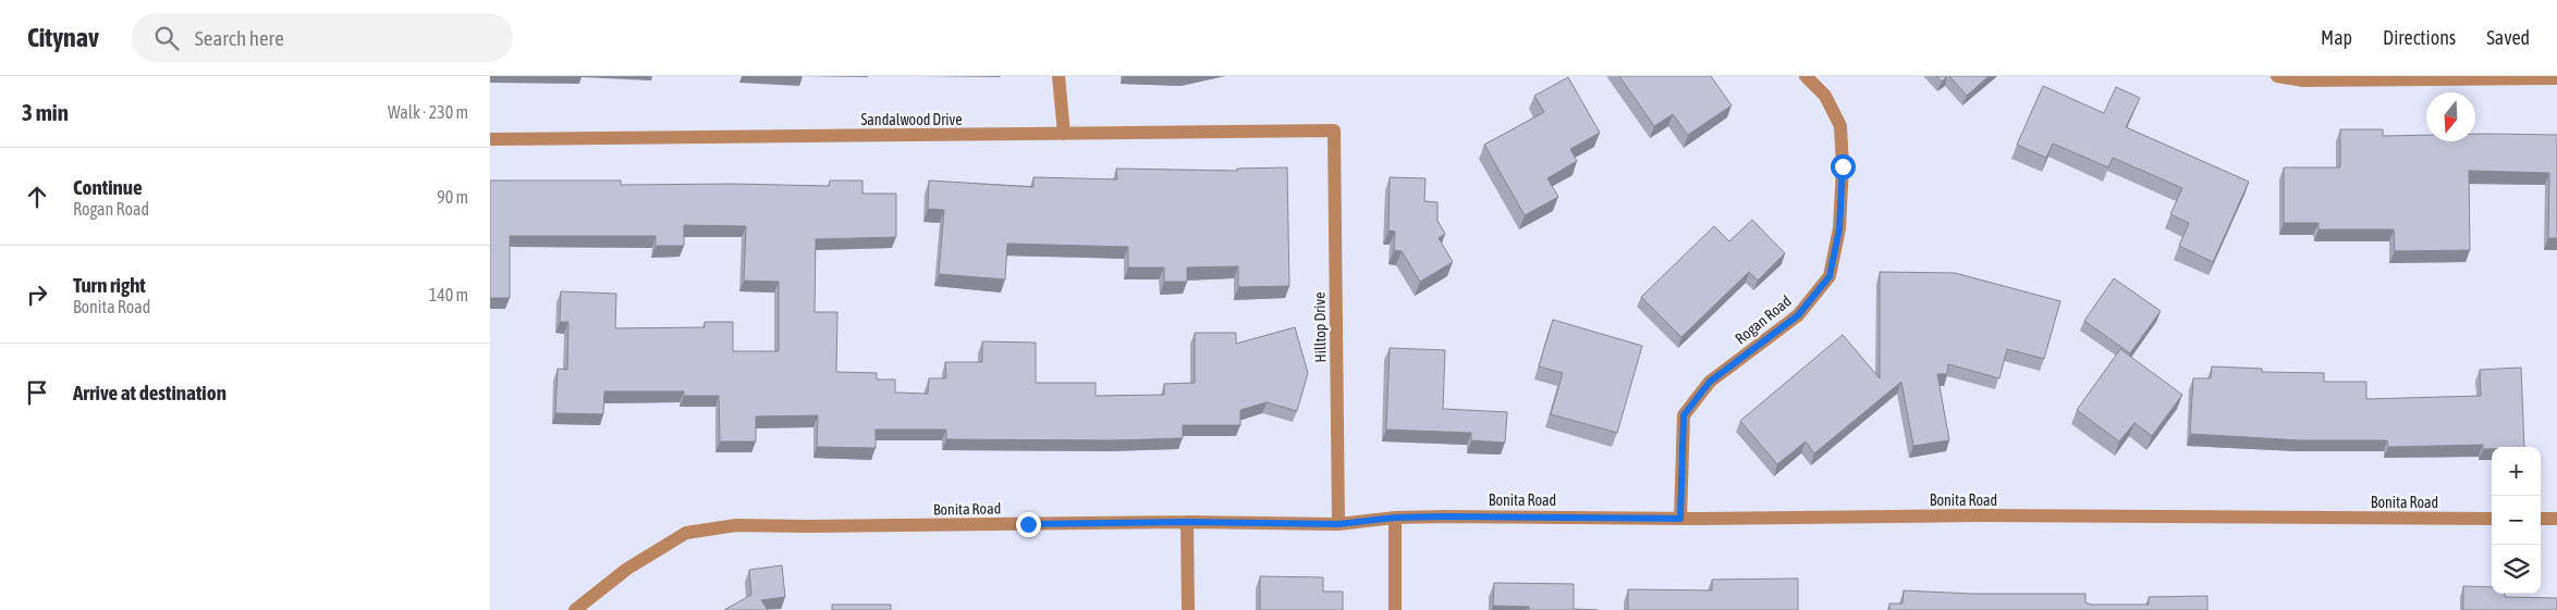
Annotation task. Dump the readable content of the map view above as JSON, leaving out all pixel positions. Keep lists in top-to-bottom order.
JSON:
{
  "streets": {
    "street": [
      "Sandalwood Drive",
      "Rogan Road",
      "Hilltop Drive",
      "Bonita Road"
    ]
  },
  "crossings": [
    ["Sandalwood Drive", "Hilltop Drive"],
    ["Rogan Road", "Bonita Road"],
    ["Hilltop Drive", "Bonita Road"]
  ],
  "north": "bottom",
  "page": {
    "header": "Citynav",
    "search": "Search here",
    "nav": ["Map", "Directions", "Saved"],
    "heading": ["3 min", "Walk · 230 m"],
    "list": [
      ["Continue", "Rogan Road", "90 m"],
      ["Turn right", "Bonita Road", "140 m"],
      "Arrive at destination"
    ],
    "map_buttons": ["+", "−"]
  }
}
